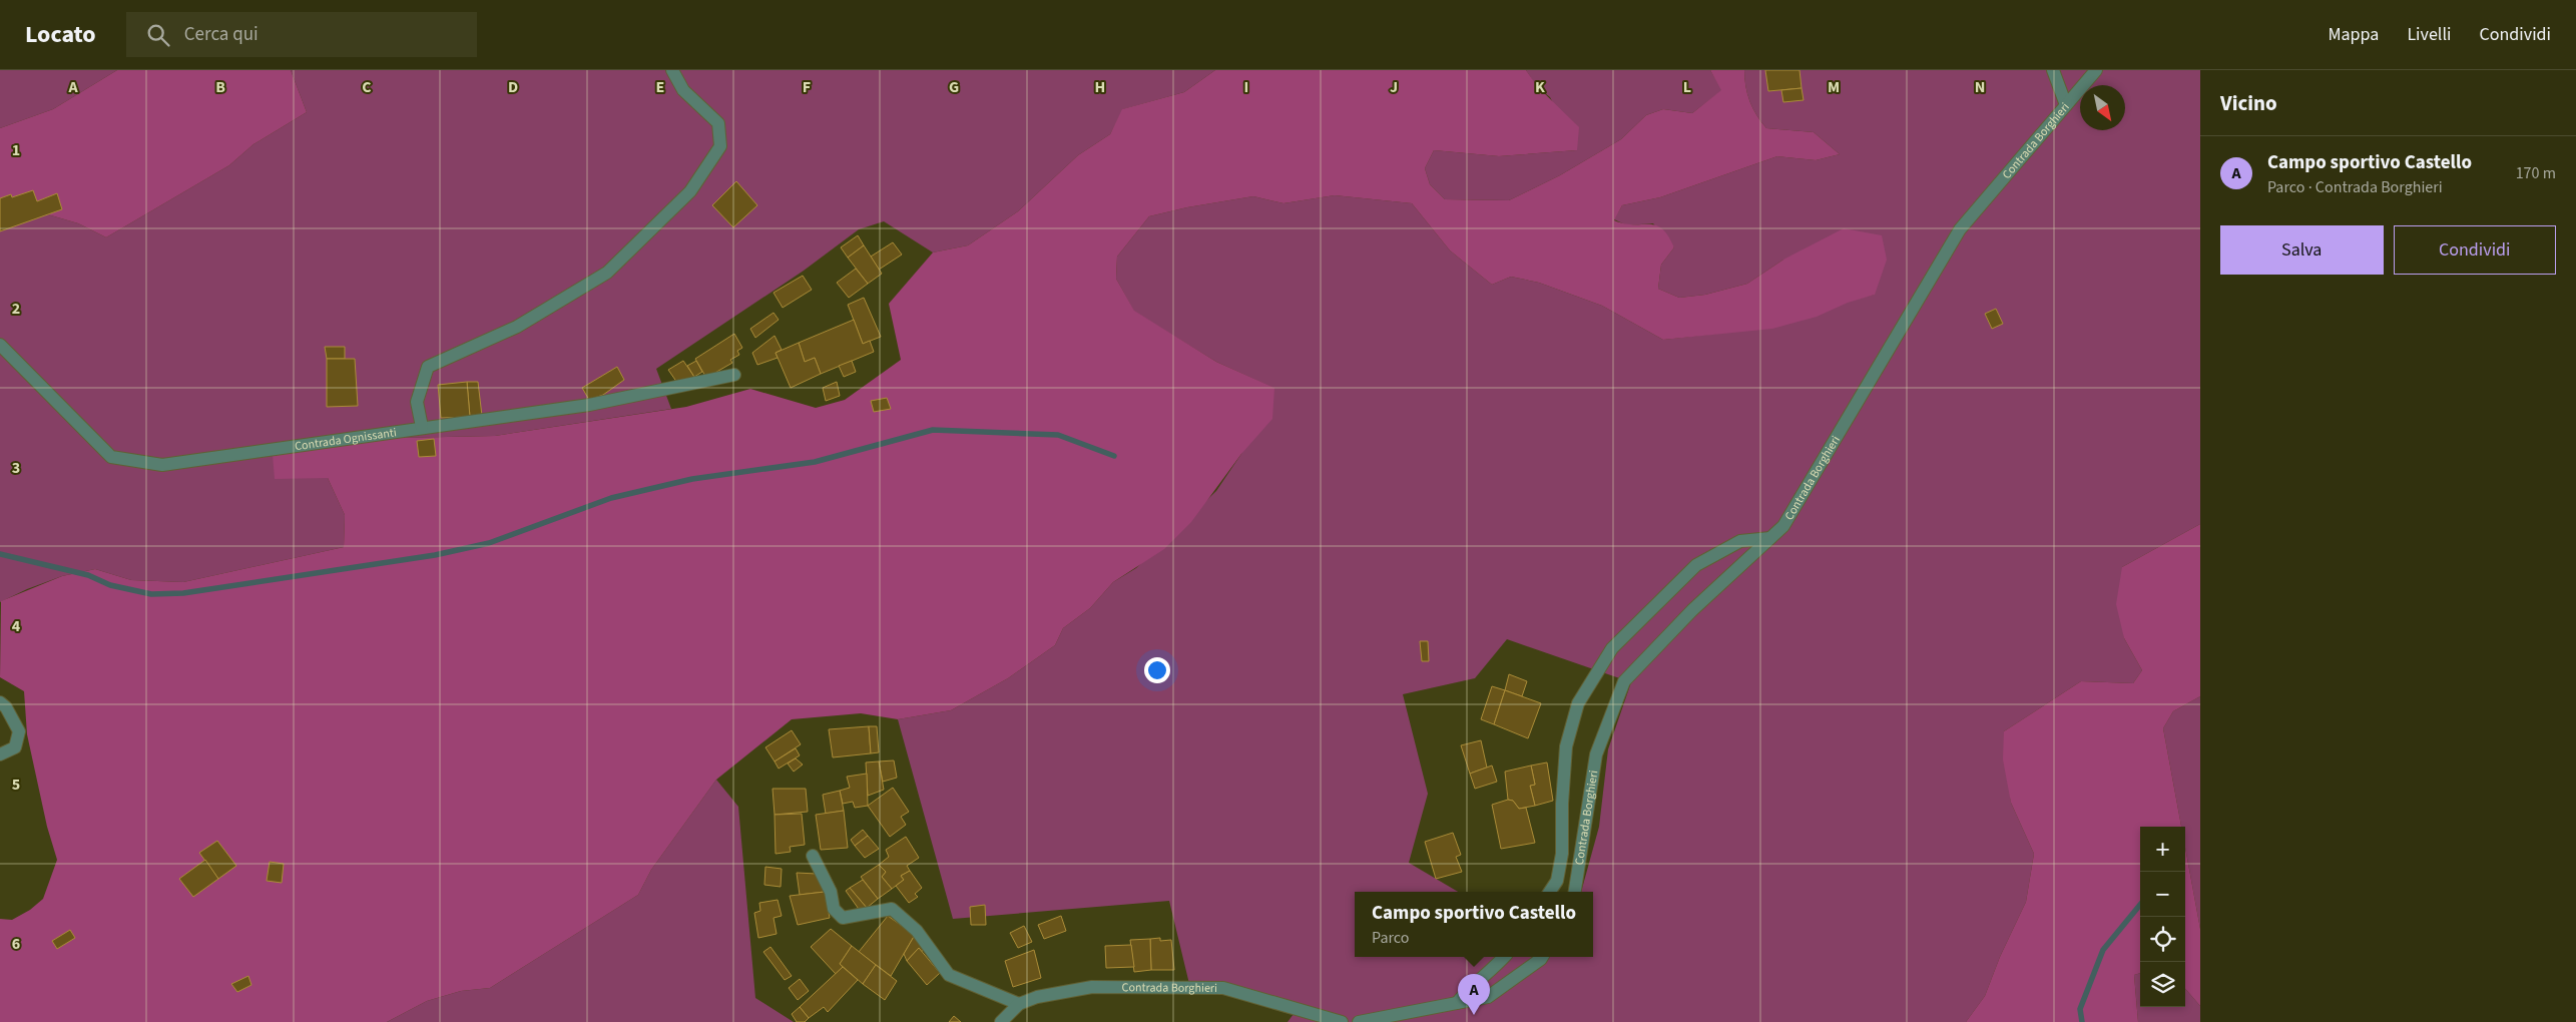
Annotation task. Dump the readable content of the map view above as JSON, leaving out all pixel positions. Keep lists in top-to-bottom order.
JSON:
{
  "streets": {
    "street": ["Contrada Borghieri", "Contrada Ognissanti"]
  },
  "north": "bottom right",
  "page": {
    "header": "Locato",
    "search": "Cerca qui",
    "nav": ["Mappa", "Livelli", "Condividi"],
    "heading": "Vicino",
    "list": [
      {
        "mark": "A",
        "name": "Campo sportivo Castello",
        "note": "Parco · Contrada Borghieri",
        "value": "170 m"
      }
    ],
    "buttons": ["Salva", "Condividi"],
    "map_buttons": ["+", "−"],
    "popup": ["Campo sportivo Castello", "Parco"],
    "pins": "A"
  },
  "grid": {
    "columns": [
      "A",
      "B",
      "C",
      "D",
      "E",
      "F",
      "G",
      "H",
      "I",
      "J",
      "K",
      "L",
      "M",
      "N"
    ],
    "rows": [
      "1",
      "2",
      "3",
      "4",
      "5",
      "6"
    ]
  }
}
